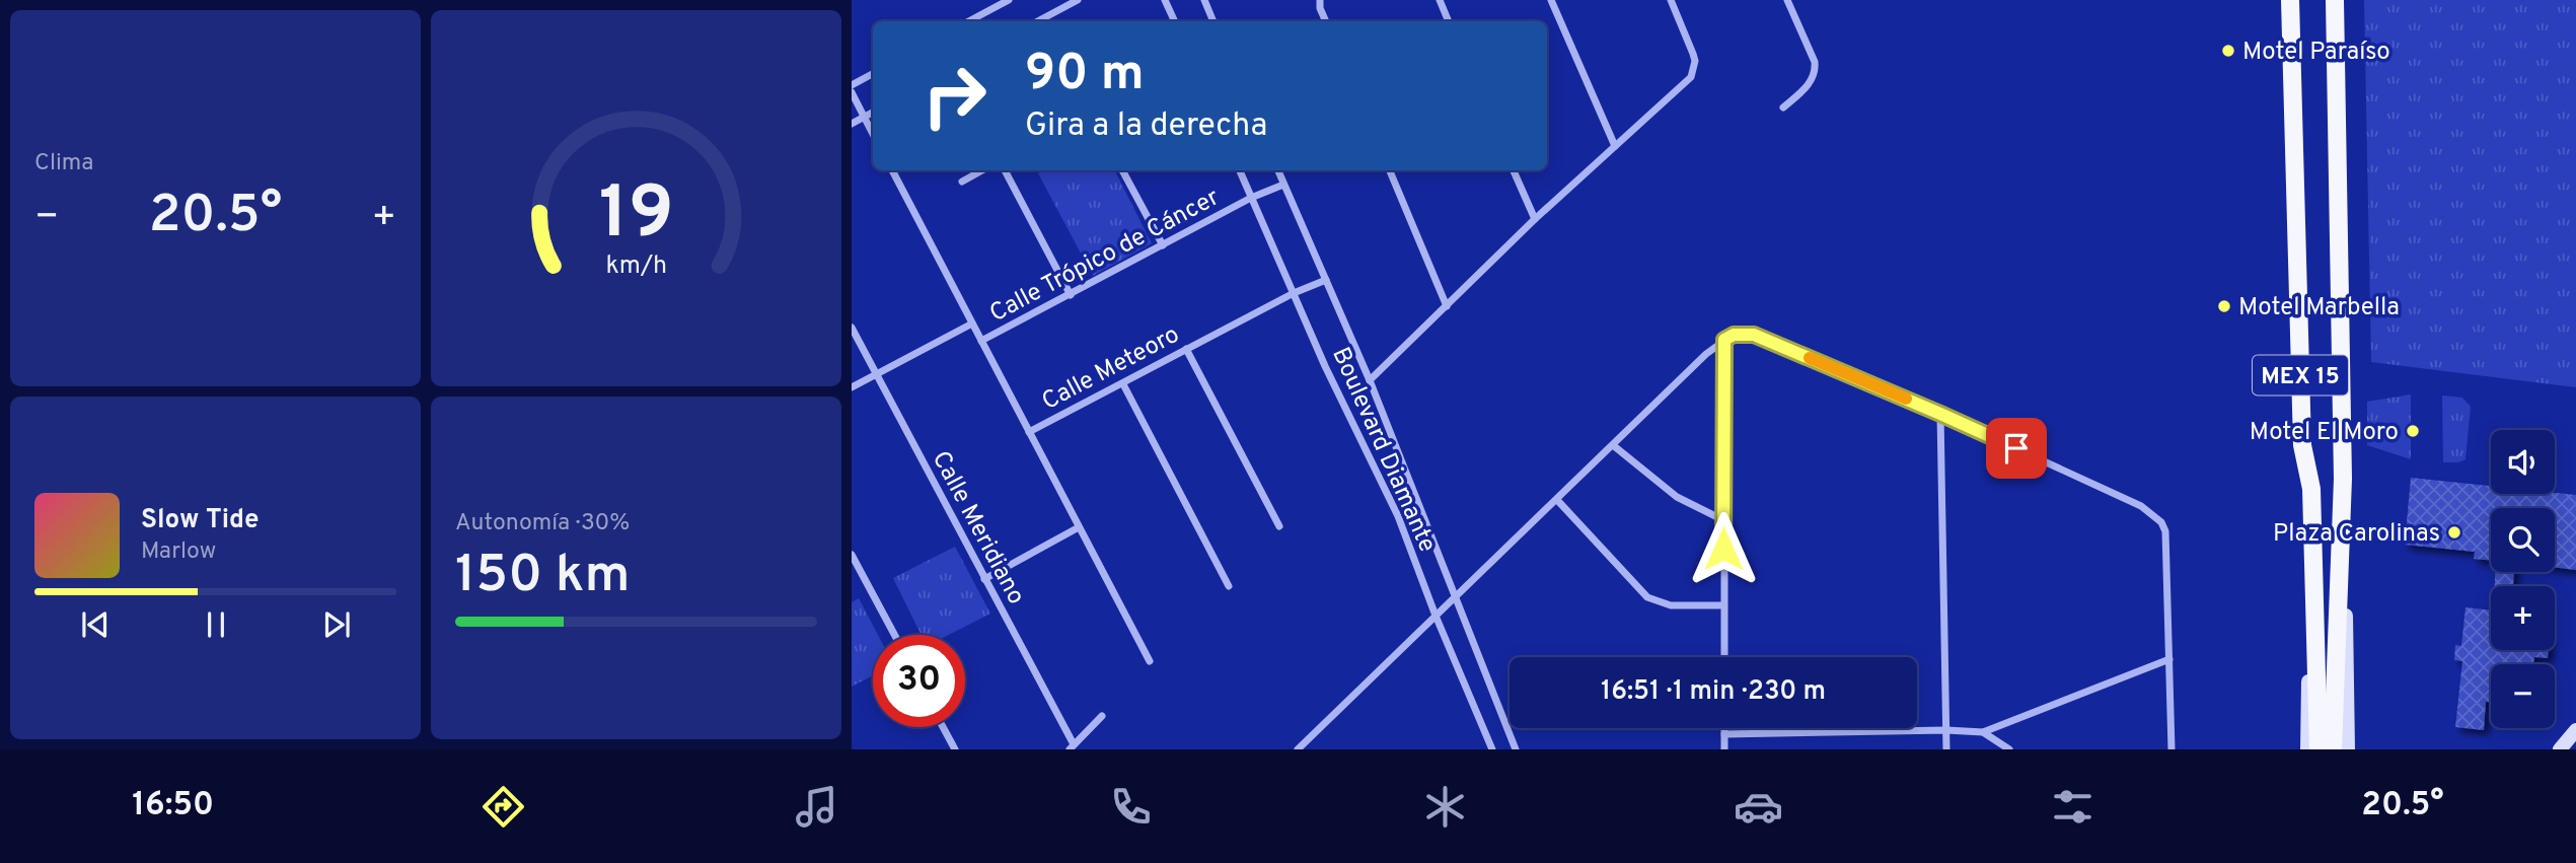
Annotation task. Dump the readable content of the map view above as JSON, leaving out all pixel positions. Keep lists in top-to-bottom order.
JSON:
{
  "streets": {
    "main road": ["MEX 15"],
    "street": [
      "Calle Trópico de Cáncer",
      "Calle Meteoro",
      "Boulevard Diamante",
      "Calle Meridiano"
    ]
  },
  "crossings": [
    ["Calle Trópico de Cáncer", "Calle Meteoro"],
    ["Calle Trópico de Cáncer", "Boulevard Diamante"],
    ["Calle Trópico de Cáncer", "Calle Meridiano"],
    ["Calle Meteoro", "Boulevard Diamante"]
  ],
  "places": [
    "Motel Paraíso",
    "Motel Marbella",
    "Motel El Moro",
    "Plaza Carolinas"
  ],
  "page": {
    "tile": [
      "Clima",
      ["Autonomía · 30%", "150 km"]
    ],
    "turn": ["90 m", "Gira a la derecha"],
    "heat": ["−", "20.5°", "+"],
    "map_buttons": ["+", "−"],
    "song": ["Slow Tide", "Marlow"],
    "limit": "30",
    "trip": "16:51 · 1 min · 230 m",
    "tabs": ["16:50", "20.5°"],
    "gauge": ["19", "km/h"]
  }
}
